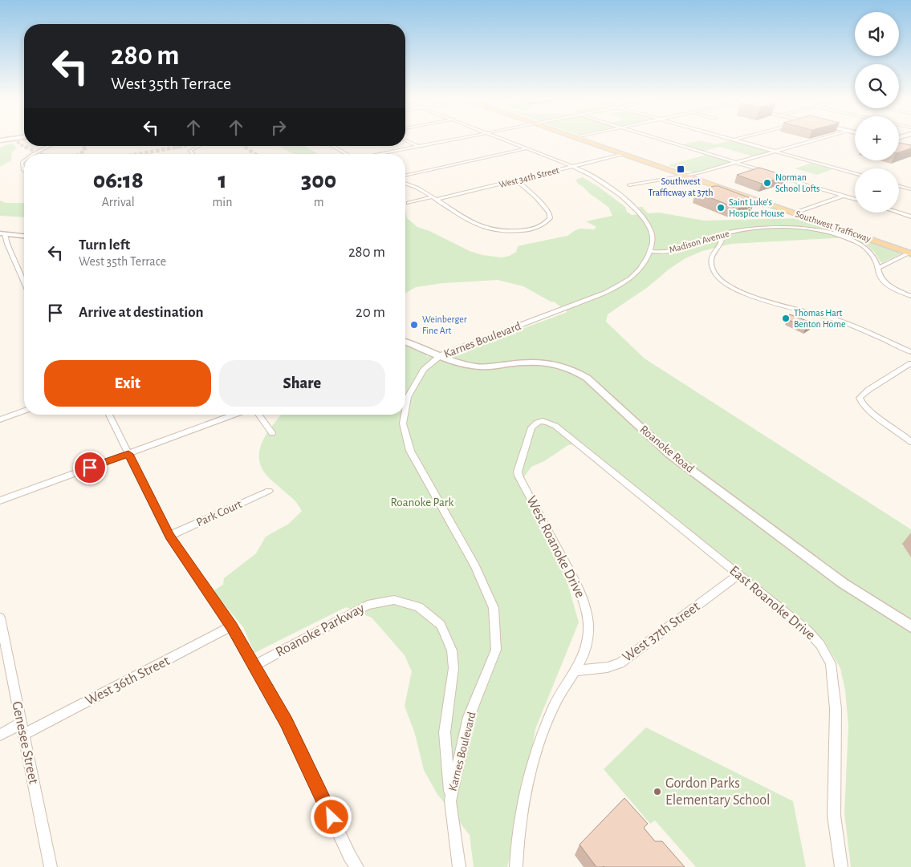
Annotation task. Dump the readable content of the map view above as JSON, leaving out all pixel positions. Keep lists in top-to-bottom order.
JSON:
{
  "streets": {
    "main road": ["Southwest Trafficway"],
    "street": [
      "West 34th Street",
      "Madison Avenue",
      "Karnes Boulevard",
      "Roanoke Road",
      "Park Court",
      "West Roanoke Drive",
      "East Roanoke Drive",
      "Roanoke Parkway",
      "West 37th Street",
      "West 36th Street",
      "Genesee Street"
    ]
  },
  "crossings": [
    ["West 34th Street", "Southwest Trafficway"],
    ["Madison Avenue", "Karnes Boulevard"],
    ["Karnes Boulevard", "Roanoke Road"],
    ["Karnes Boulevard", "Roanoke Parkway"],
    ["West Roanoke Drive", "East Roanoke Drive"],
    ["West Roanoke Drive", "West 37th Street"],
    ["East Roanoke Drive", "West 37th Street"],
    ["West 36th Street", "Genesee Street"]
  ],
  "parks": ["Roanoke Park"],
  "places": {
    "transit": ["Southwest Trafficway at 37th"],
    "other": [
      "Norman School Lofts",
      "Saint Luke's Hospice House",
      "Thomas Hart Benton Home",
      "Weinberger Fine Art",
      "Gordon Parks Elementary School"
    ]
  },
  "page": {
    "map_buttons": ["+", "−"],
    "turn": ["280 m", "West 35th Terrace"],
    "eta": [
      "06:18",
      "Arrival",
      "1",
      "min",
      "300",
      "m"
    ],
    "list": [
      {
        "name": "Turn left",
        "note": "West 35th Terrace",
        "value": "280 m"
      },
      {
        "name": "Arrive at destination",
        "value": "20 m"
      }
    ],
    "buttons": ["Exit", "Share"]
  }
}
